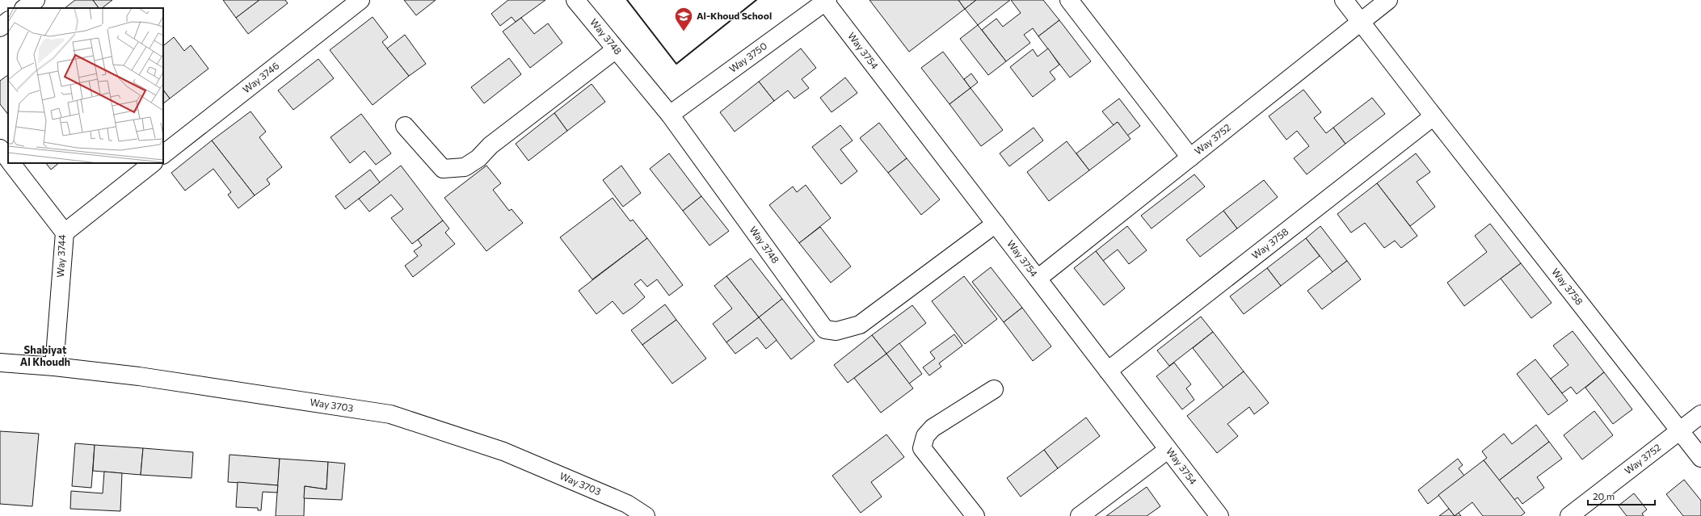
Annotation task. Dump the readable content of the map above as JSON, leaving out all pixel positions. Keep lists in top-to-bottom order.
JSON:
{
  "streets": {
    "street": [
      "Way 3748",
      "Way 3754",
      "Way 3750",
      "Way 3746",
      "Way 3752",
      "Way 3758",
      "Way 3744",
      "Way 3703"
    ]
  },
  "crossings": [
    ["Way 3748", "Way 3754"],
    ["Way 3748", "Way 3750"],
    ["Way 3754", "Way 3750"],
    ["Way 3754", "Way 3752"],
    ["Way 3754", "Way 3758"],
    ["Way 3752", "Way 3758"],
    ["Way 3744", "Way 3703"]
  ],
  "districts": ["Shabiyat Al Khoudh"],
  "places": {
    "school or university": ["Al-Khoud School"]
  },
  "scale_bar": "20 m"
}
